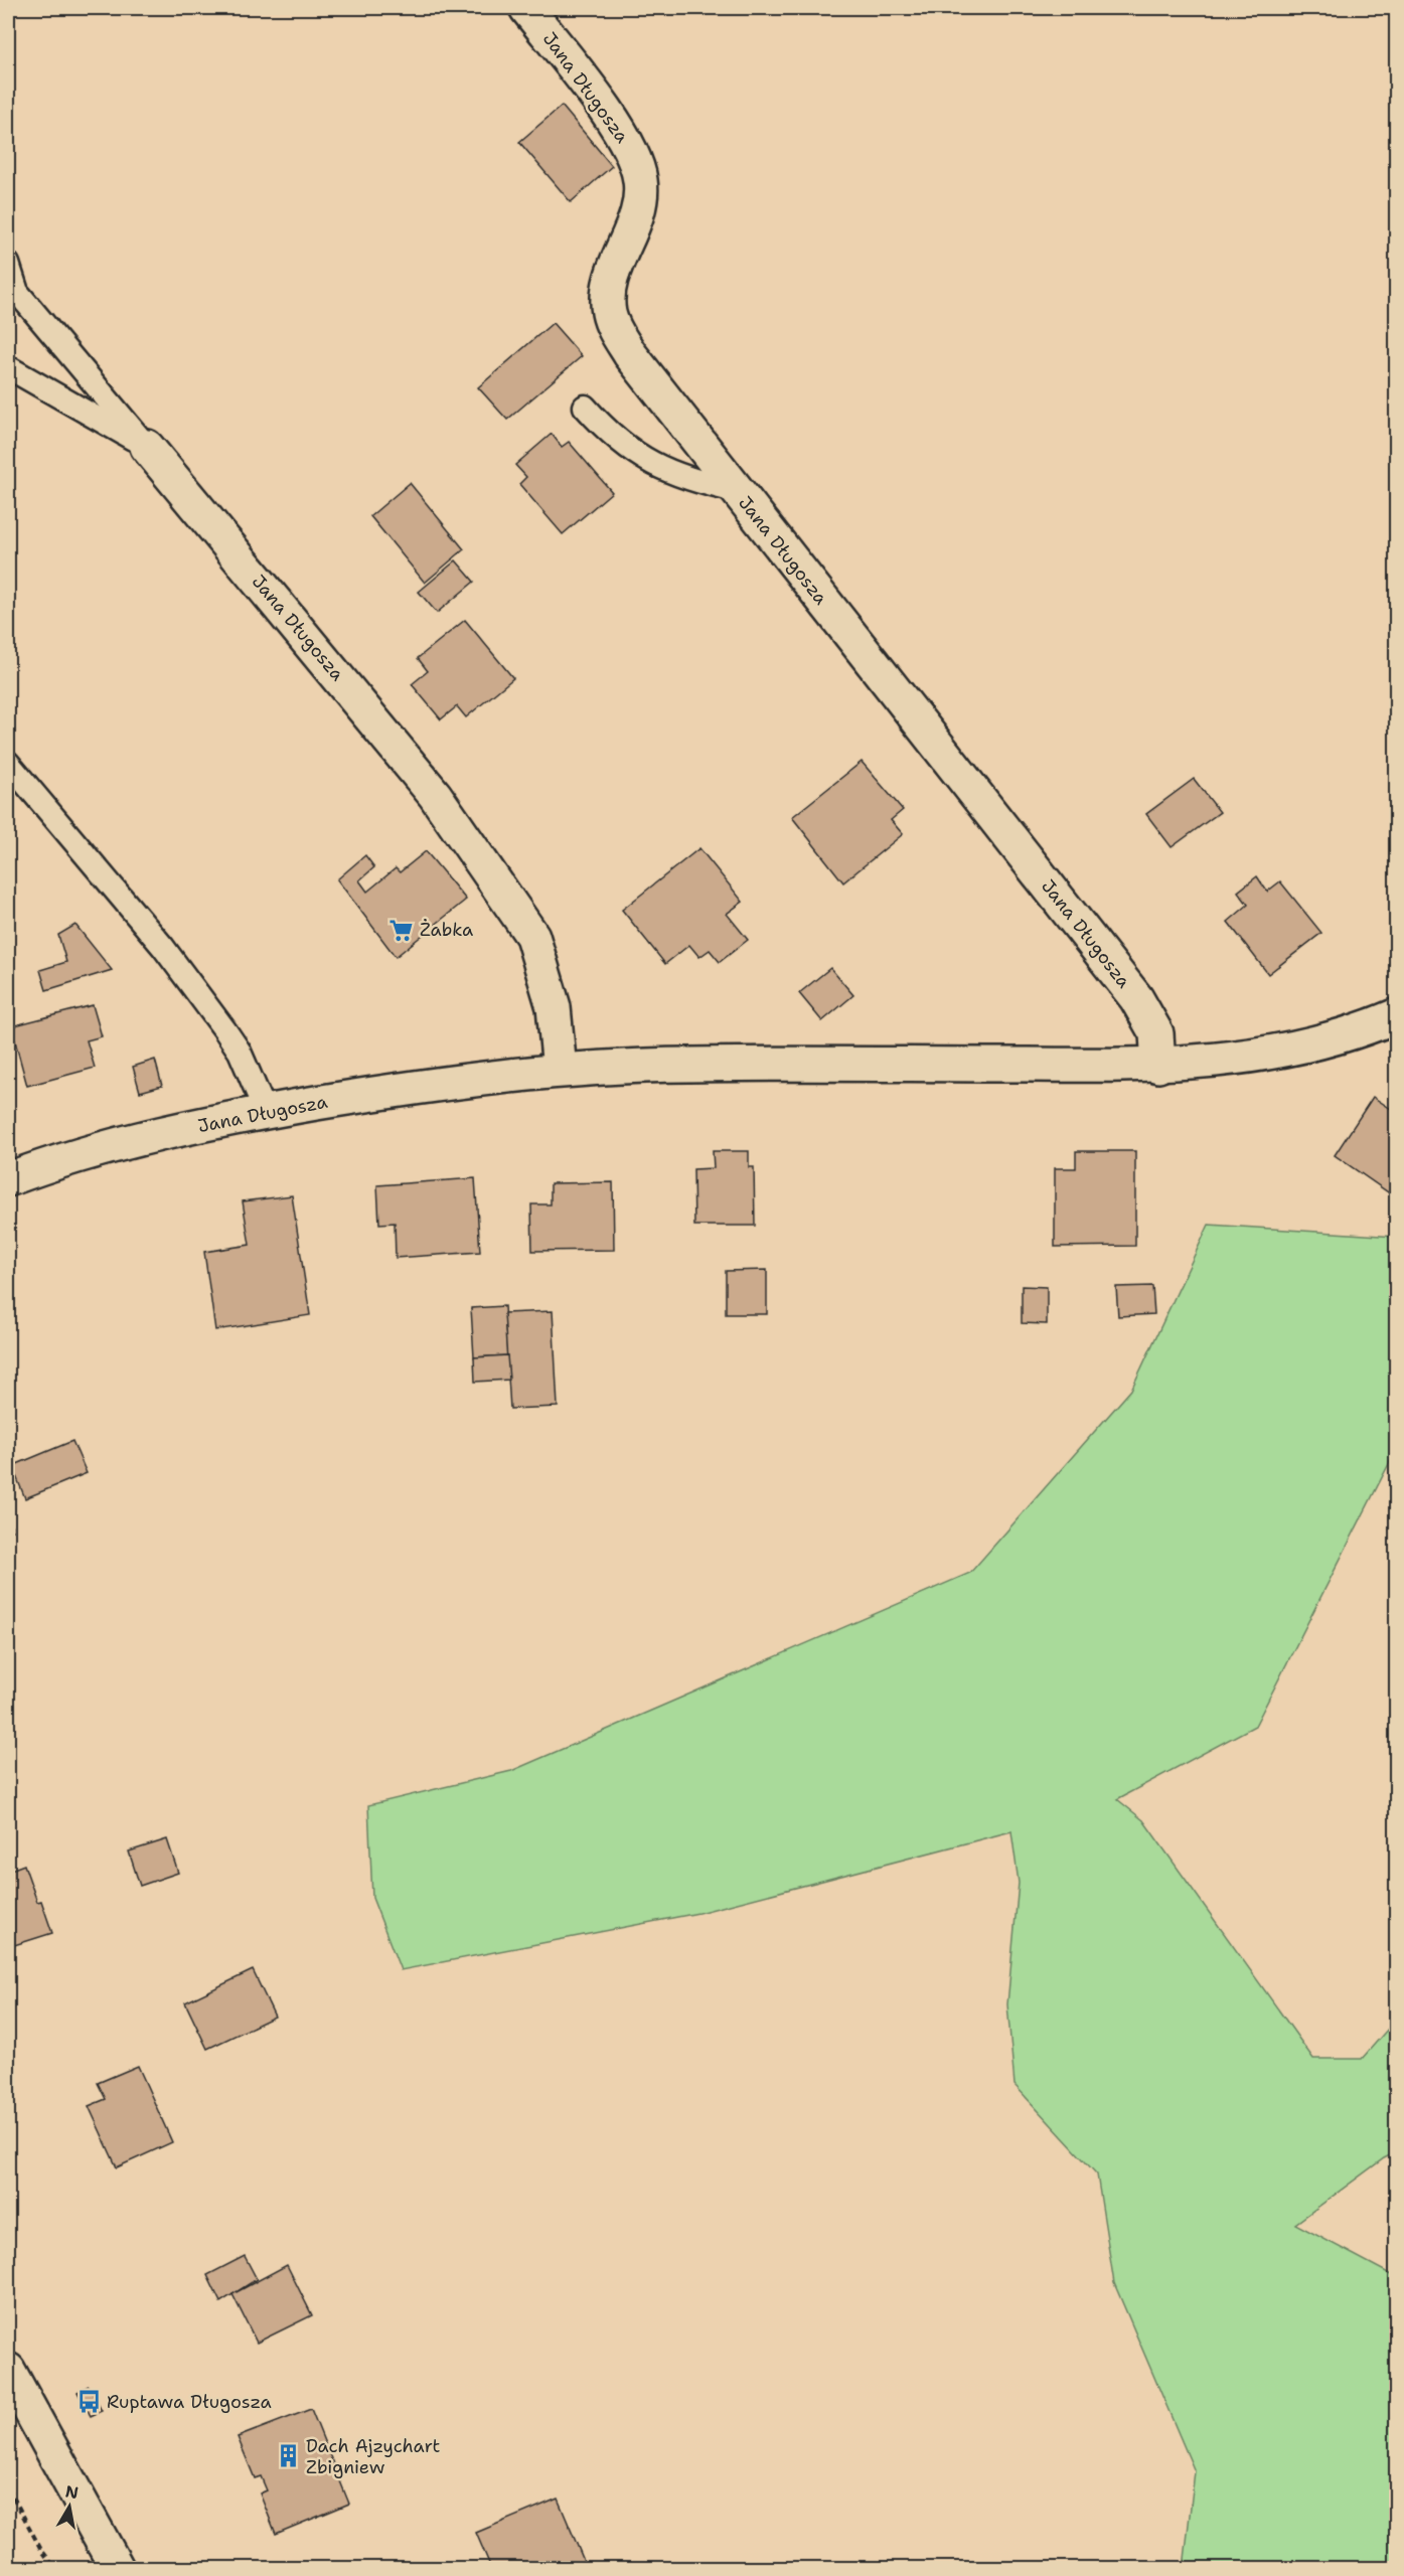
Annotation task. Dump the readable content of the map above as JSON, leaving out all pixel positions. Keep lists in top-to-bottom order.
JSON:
{
  "streets": {
    "street": ["Jana Długosza"]
  },
  "places": {
    "supermarket": ["Żabka"],
    "bus stop": ["Ruptawa Długosza"],
    "building": ["Dach Ajzychart Zbigniew"]
  },
  "north": "top"
}
